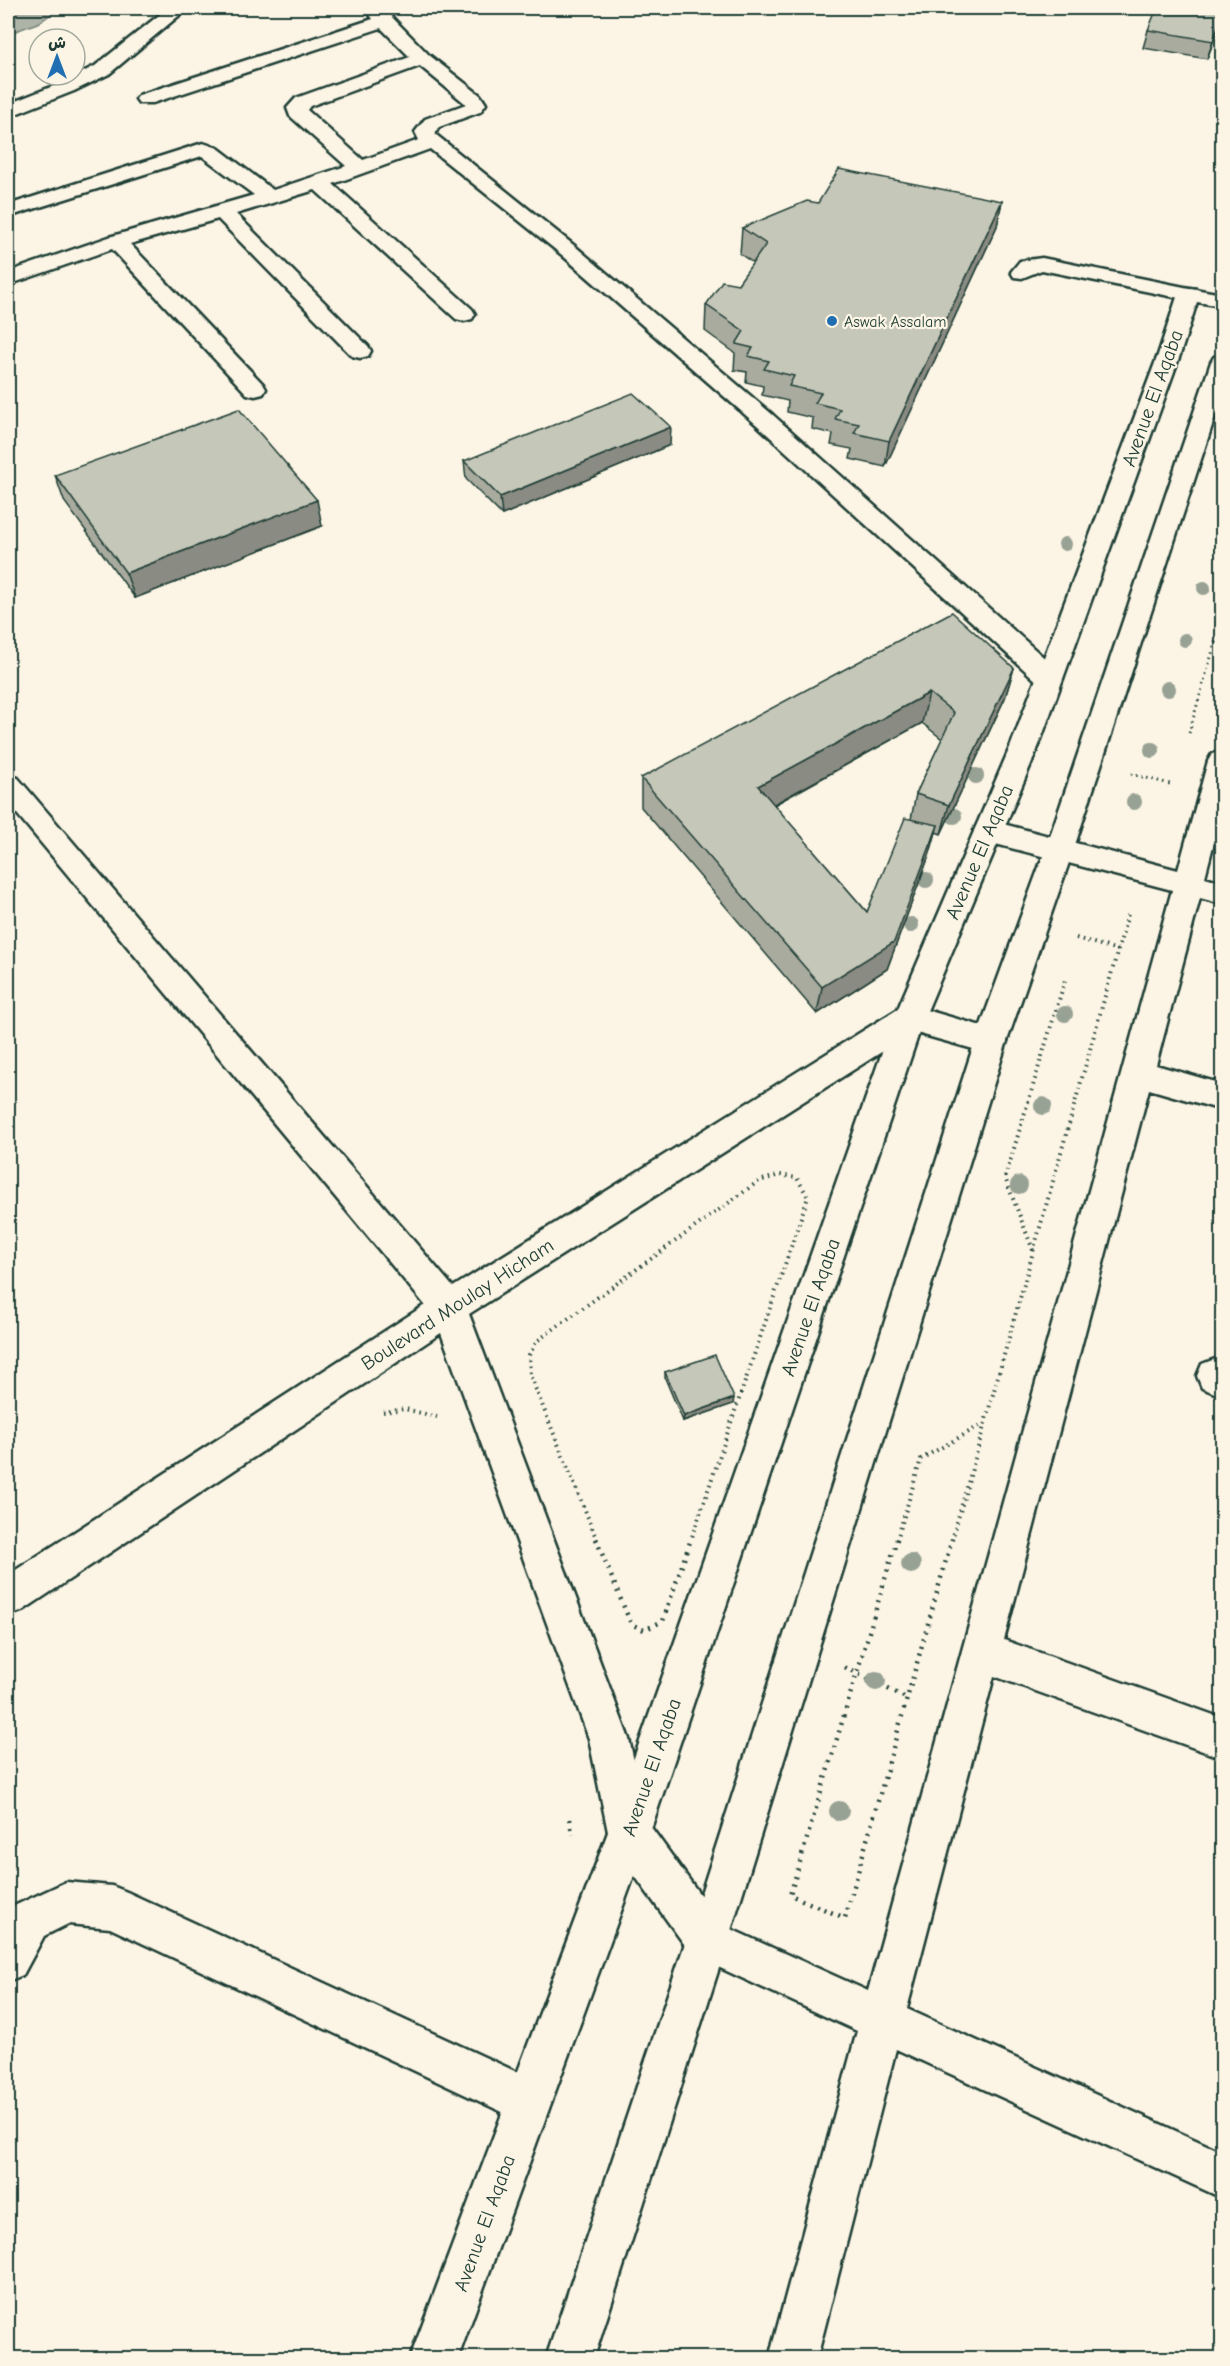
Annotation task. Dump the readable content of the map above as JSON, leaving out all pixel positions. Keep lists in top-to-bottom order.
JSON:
{
  "streets": {
    "street": ["Avenue El Aqaba", "Boulevard Moulay Hicham"]
  },
  "crossings": [
    ["Avenue El Aqaba", "Boulevard Moulay Hicham"]
  ],
  "places": ["Aswak Assalam"],
  "north": "top"
}
